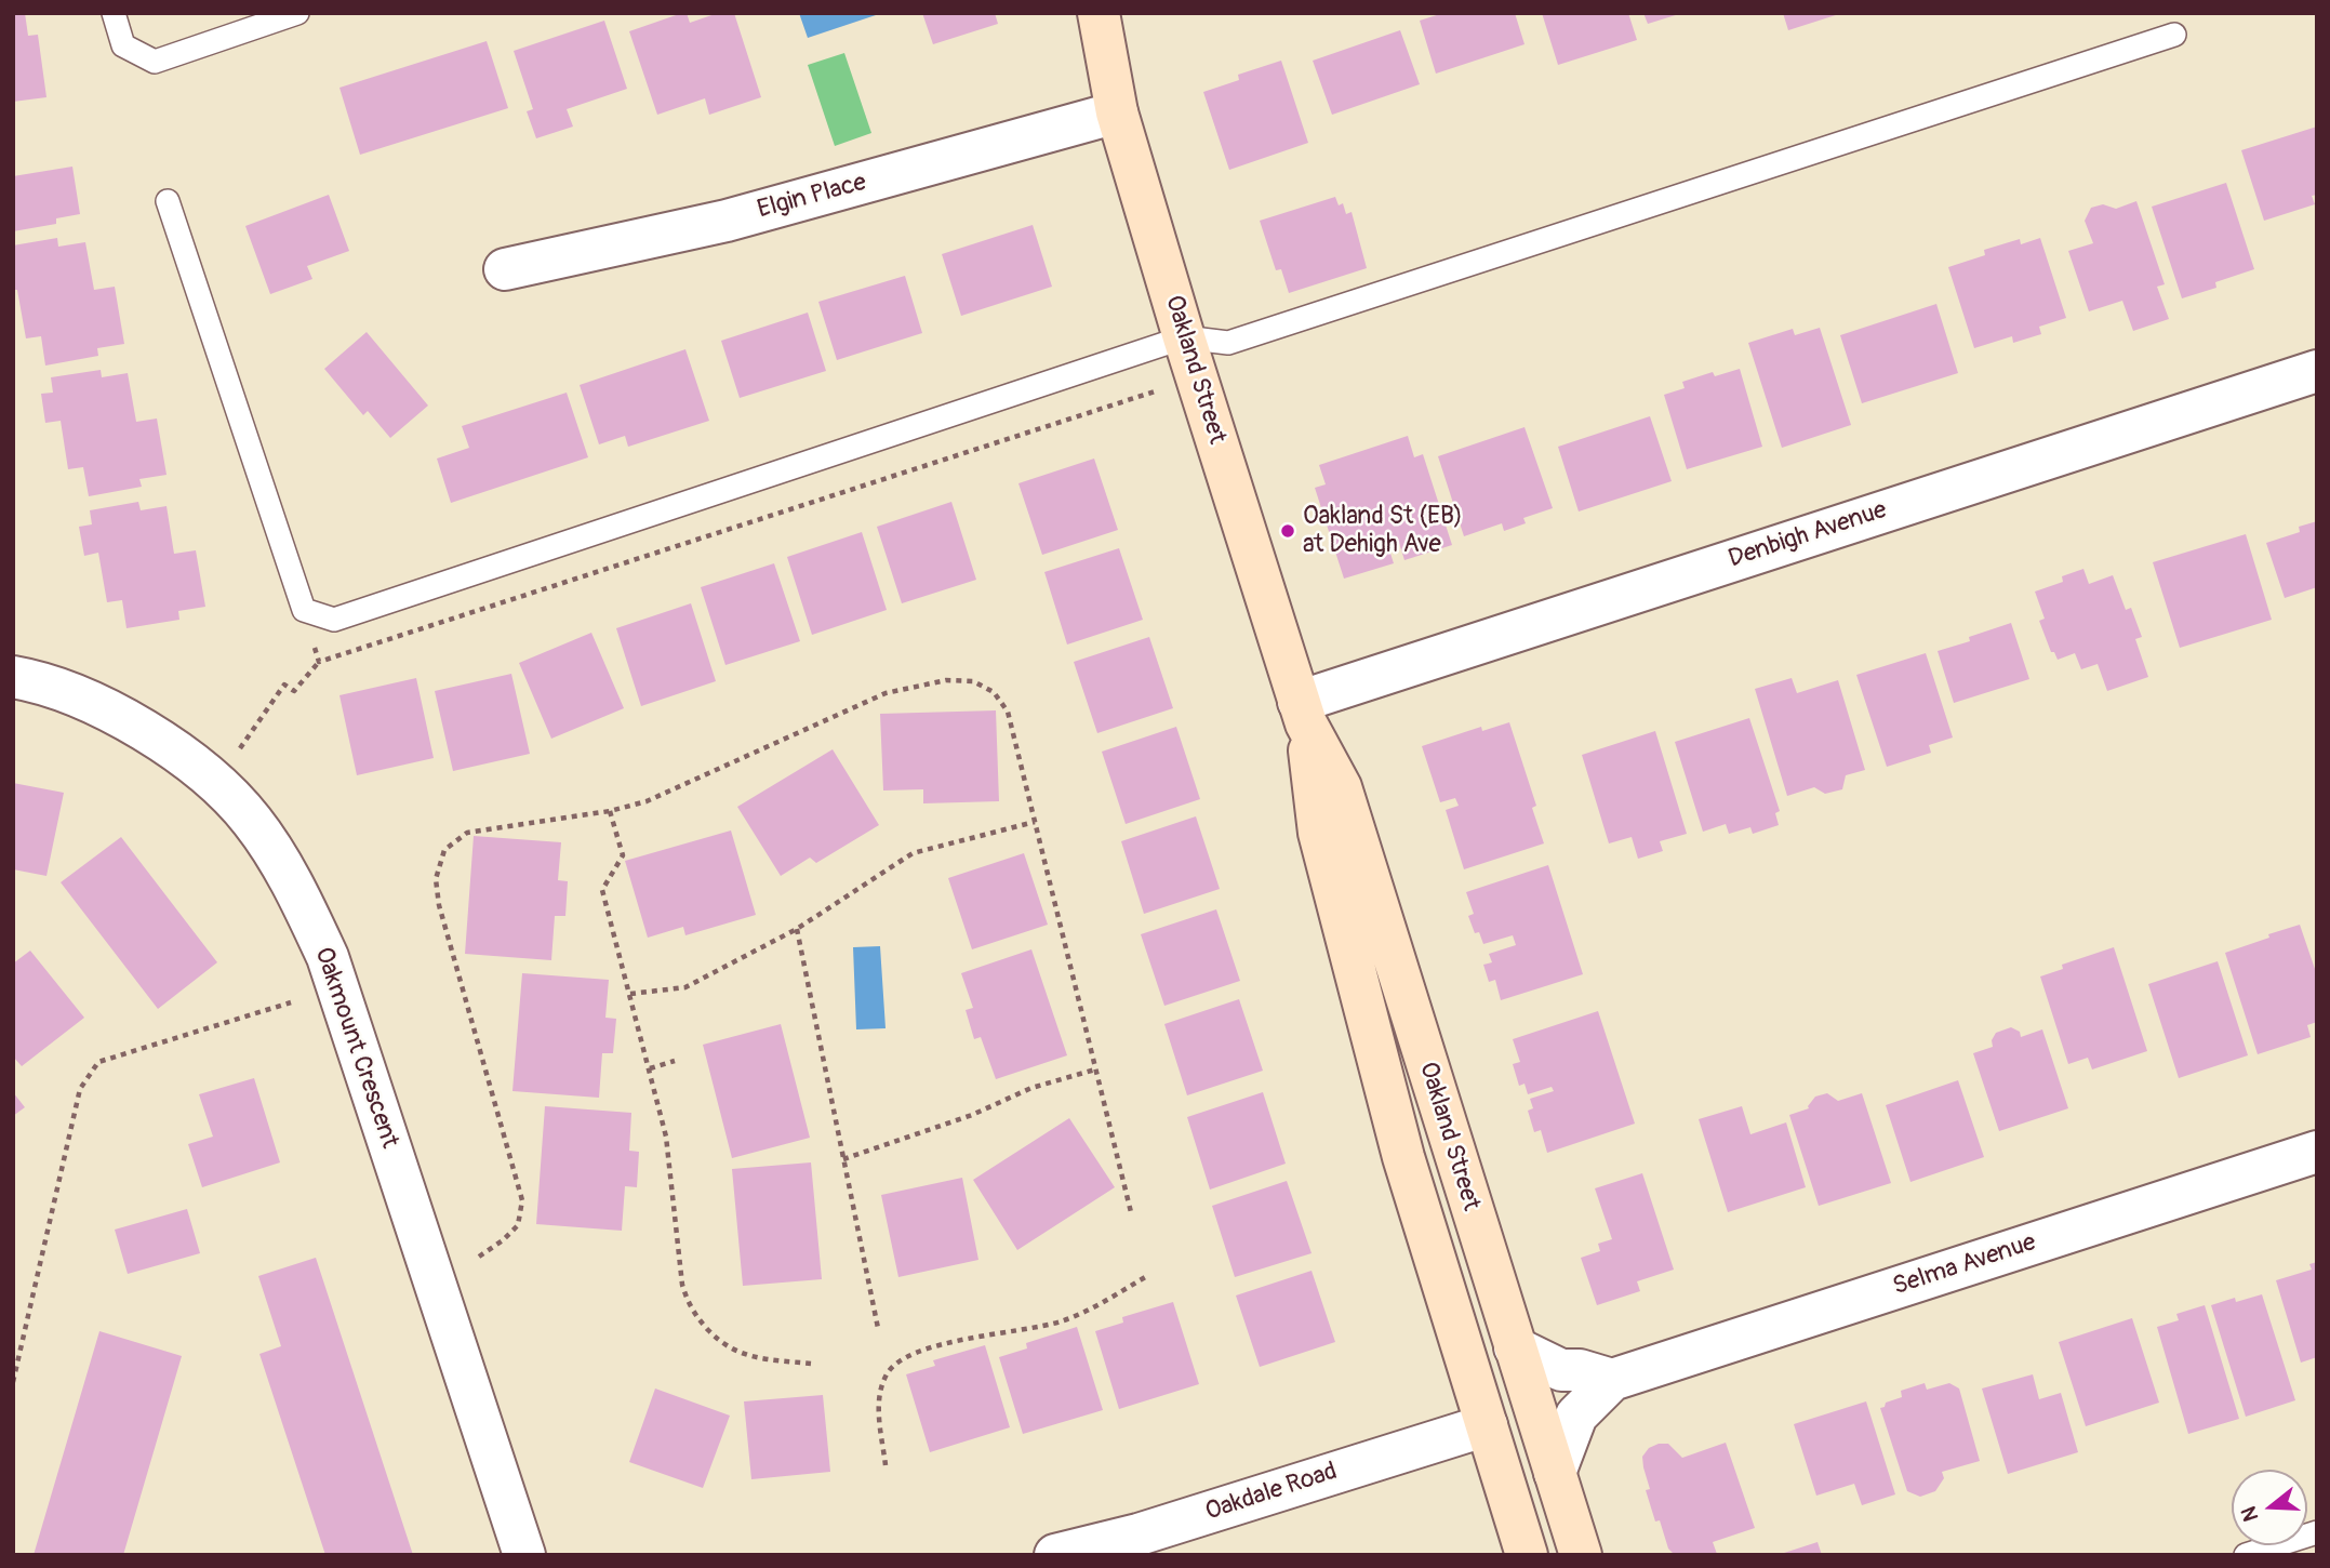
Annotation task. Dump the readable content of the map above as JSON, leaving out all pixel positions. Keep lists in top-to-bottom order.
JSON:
{
  "streets": {
    "street": [
      "Elgin Place",
      "Oakland Street",
      "Denbigh Avenue",
      "Oakmount Crescent",
      "Selma Avenue",
      "Oakdale Road"
    ]
  },
  "crossings": [
    ["Elgin Place", "Oakland Street"],
    ["Oakland Street", "Denbigh Avenue"],
    ["Oakland Street", "Selma Avenue"],
    ["Oakland Street", "Oakdale Road"]
  ],
  "places": ["Oakland St (EB) at Dehigh Ave"],
  "north": "left"
}
